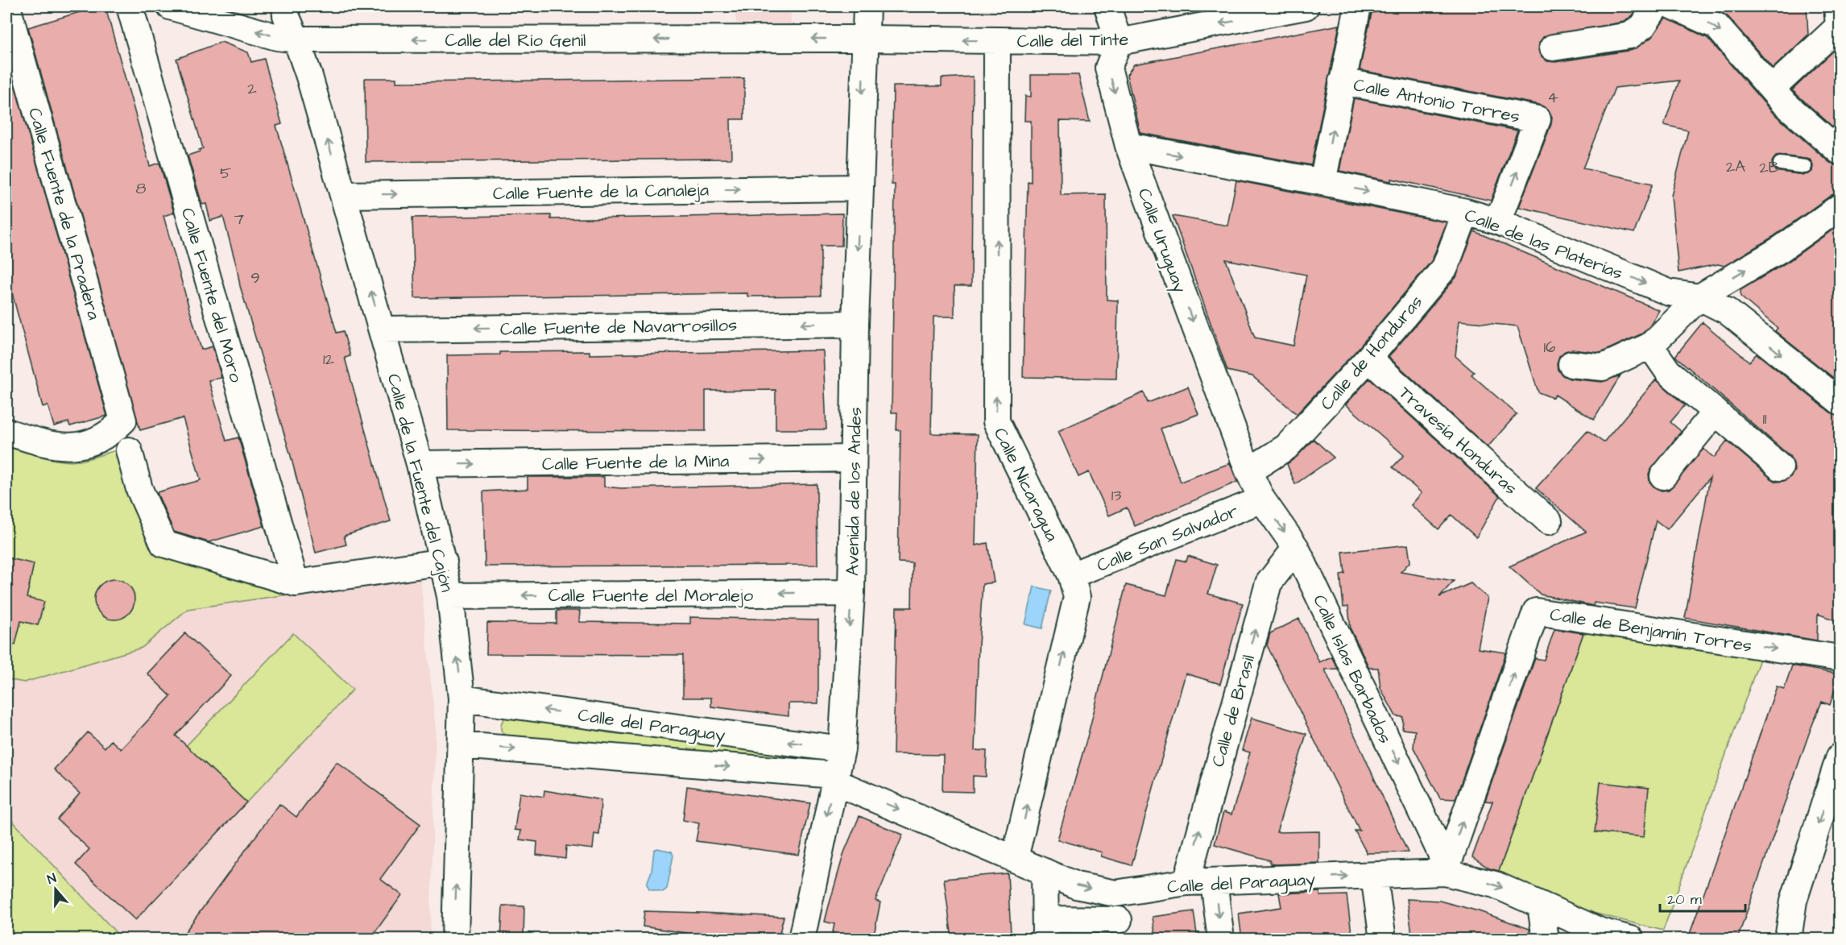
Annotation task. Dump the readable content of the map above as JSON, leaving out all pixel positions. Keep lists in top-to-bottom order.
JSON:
{
  "streets": {
    "street": [
      "Calle del Río Genil",
      "Calle del Tinte",
      "Calle Antonio Torres",
      "Calle Fuente de la Canaleja",
      "Calle Fuente de la Pradera",
      "Calle Uruguay",
      "Calle de las Platerías",
      "Calle Fuente del Moro",
      "Calle Fuente de Navarrosillos",
      "Calle de Honduras",
      "Travesía Honduras",
      "Calle Fuente de la Mina",
      "Calle de la Fuente del Cajón",
      "Calle Nicaragua",
      "Avenida de los Andes",
      "Calle San Salvador",
      "Calle Fuente del Moralejo",
      "Calle de Benjamín Torres",
      "Calle Islas Barbados",
      "Calle de Brasil",
      "Calle del Paraguay"
    ]
  },
  "crossings": [
    ["Calle del Río Genil", "Calle del Tinte"],
    ["Calle del Río Genil", "Calle de la Fuente del Cajón"],
    ["Calle del Río Genil", "Avenida de los Andes"],
    ["Calle del Tinte", "Calle Uruguay"],
    ["Calle del Tinte", "Calle Nicaragua"],
    ["Calle del Tinte", "Avenida de los Andes"],
    ["Calle Antonio Torres", "Calle de las Platerías"],
    ["Calle Fuente de la Canaleja", "Calle de la Fuente del Cajón"],
    ["Calle Fuente de la Canaleja", "Avenida de los Andes"],
    ["Calle Uruguay", "Calle de las Platerías"],
    ["Calle Uruguay", "Calle de Honduras"],
    ["Calle Uruguay", "Calle Islas Barbados"],
    ["Calle de las Platerías", "Calle de Honduras"],
    ["Calle Fuente de Navarrosillos", "Calle de la Fuente del Cajón"],
    ["Calle Fuente de Navarrosillos", "Avenida de los Andes"],
    ["Calle de Honduras", "Travesía Honduras"],
    ["Calle de Honduras", "Calle Islas Barbados"],
    ["Calle Fuente de la Mina", "Calle de la Fuente del Cajón"],
    ["Calle Fuente de la Mina", "Avenida de los Andes"],
    ["Calle de la Fuente del Cajón", "Calle Fuente del Moralejo"],
    ["Calle de la Fuente del Cajón", "Calle del Paraguay"],
    ["Calle Nicaragua", "Calle San Salvador"],
    ["Calle Nicaragua", "Calle del Paraguay"],
    ["Avenida de los Andes", "Calle Fuente del Moralejo"],
    ["Avenida de los Andes", "Calle del Paraguay"],
    ["Calle San Salvador", "Calle Islas Barbados"],
    ["Calle de Benjamín Torres", "Calle Islas Barbados"],
    ["Calle de Benjamín Torres", "Calle del Paraguay"],
    ["Calle Islas Barbados", "Calle de Brasil"],
    ["Calle Islas Barbados", "Calle del Paraguay"],
    ["Calle de Brasil", "Calle del Paraguay"]
  ],
  "one_way": [
    "Calle del Río Genil",
    "Calle del Tinte",
    "Calle Fuente de la Canaleja",
    "Calle Uruguay",
    "Calle de las Platerías",
    "Calle Fuente de Navarrosillos",
    "Calle Fuente de la Mina",
    "Calle de la Fuente del Cajón",
    "Calle Nicaragua",
    "Avenida de los Andes",
    "Calle Fuente del Moralejo",
    "Calle Islas Barbados",
    "Calle de Brasil"
  ],
  "house_numbers": [
    "2",
    "4",
    "2A",
    "2B",
    "5",
    "8",
    "7",
    "9",
    "16",
    "12",
    "11",
    "13"
  ],
  "scale_bar": "20 m",
  "north": "top"
}
